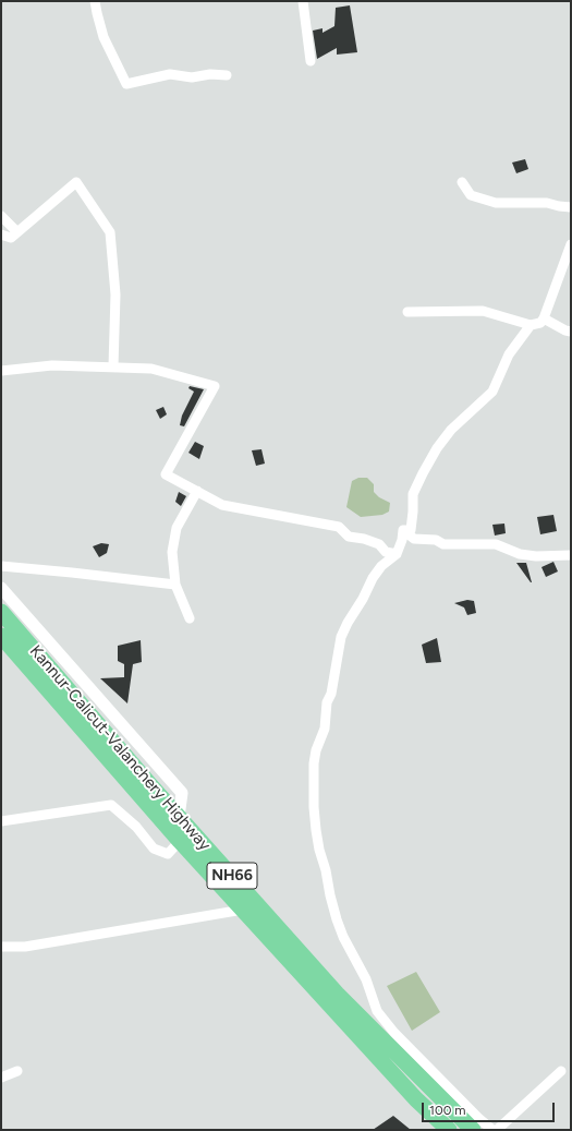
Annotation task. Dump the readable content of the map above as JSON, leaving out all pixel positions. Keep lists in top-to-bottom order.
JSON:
{
  "streets": {
    "highway": ["Kannur-Calicut-Valanchery Highway", "NH66"]
  },
  "scale_bar": "100 m"
}
